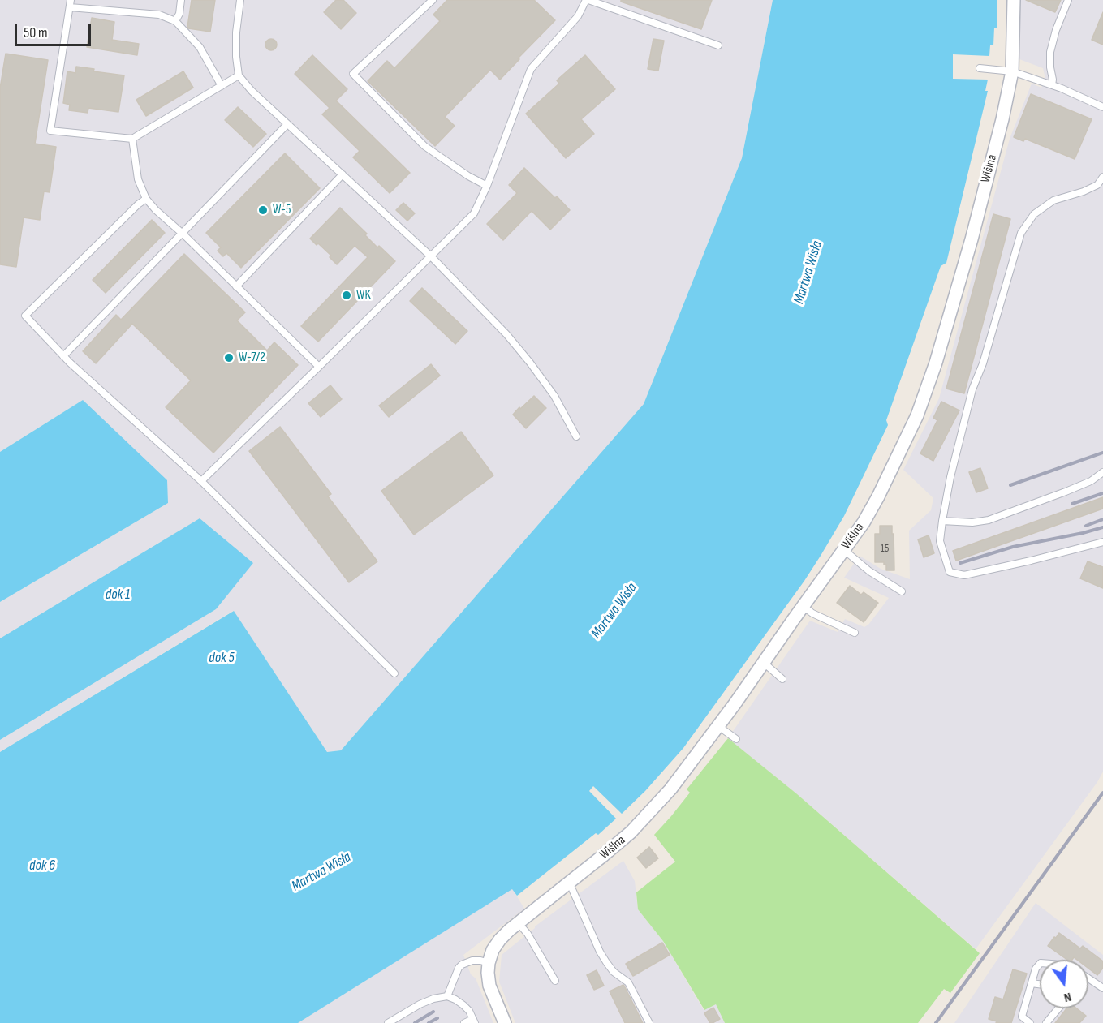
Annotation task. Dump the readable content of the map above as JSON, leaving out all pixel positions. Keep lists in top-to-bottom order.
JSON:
{
  "streets": {
    "street": ["Wiślna"]
  },
  "water": [
    "Martwa Wisła",
    "dok 1",
    "dok 5",
    "dok 6"
  ],
  "places": ["W-5", "WK", "W-7/2"],
  "house_numbers": ["15"],
  "scale_bar": "50 m",
  "north": "bottom"
}
